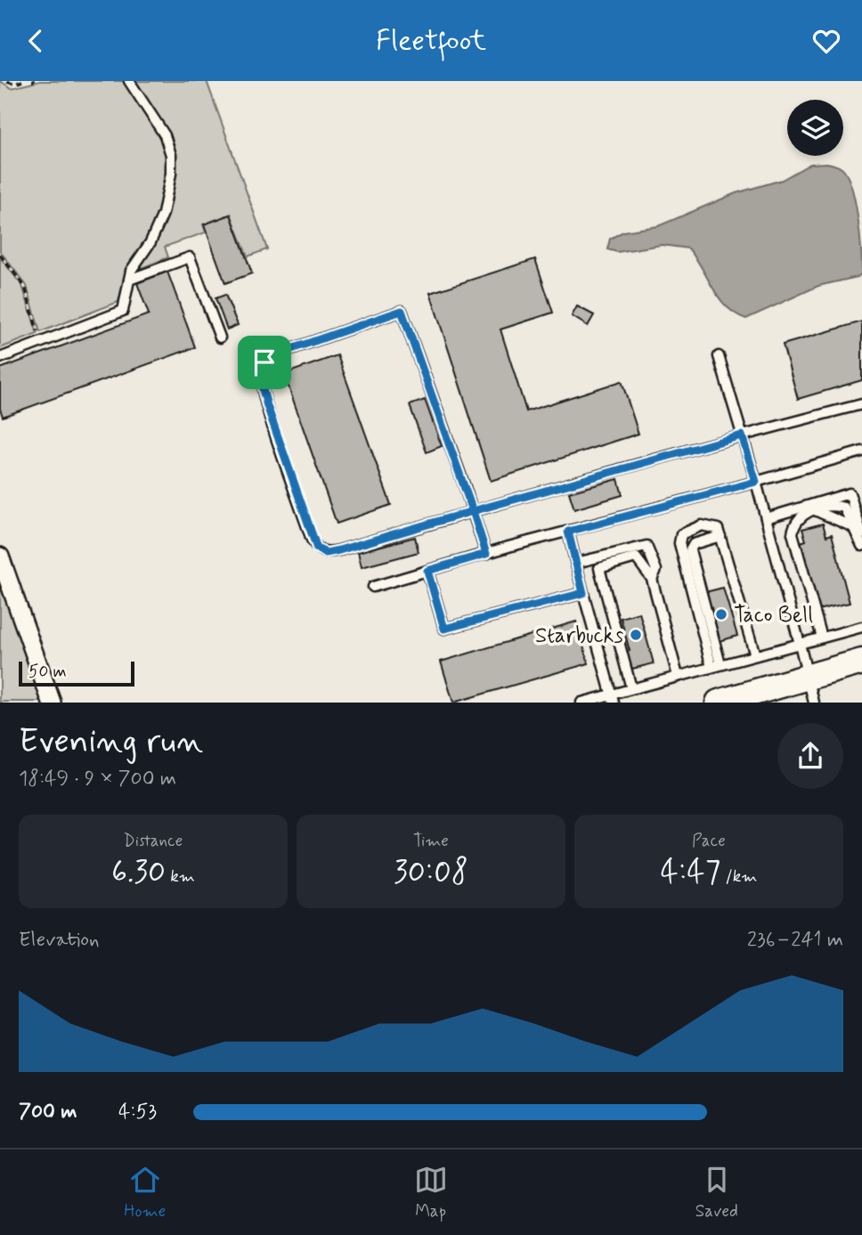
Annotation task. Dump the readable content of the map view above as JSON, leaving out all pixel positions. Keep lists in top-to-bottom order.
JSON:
{
  "places": ["Taco Bell", "Starbucks"],
  "scale_bar": "50 m",
  "page": {
    "header": "Fleetfoot",
    "scale": "50 m",
    "heading": ["Evening run", "18:49 · 9 × 700 m"],
    "stats": [
      ["Distance", "6.30 km"],
      ["Time", "30:08"],
      ["Pace", "4:47 /km"]
    ],
    "chart": ["Elevation", "236–241 m"],
    "list": [
      {
        "name": "700 m",
        "note": "4:53"
      }
    ],
    "tabs": ["Home", "Map", "Saved"]
  }
}
